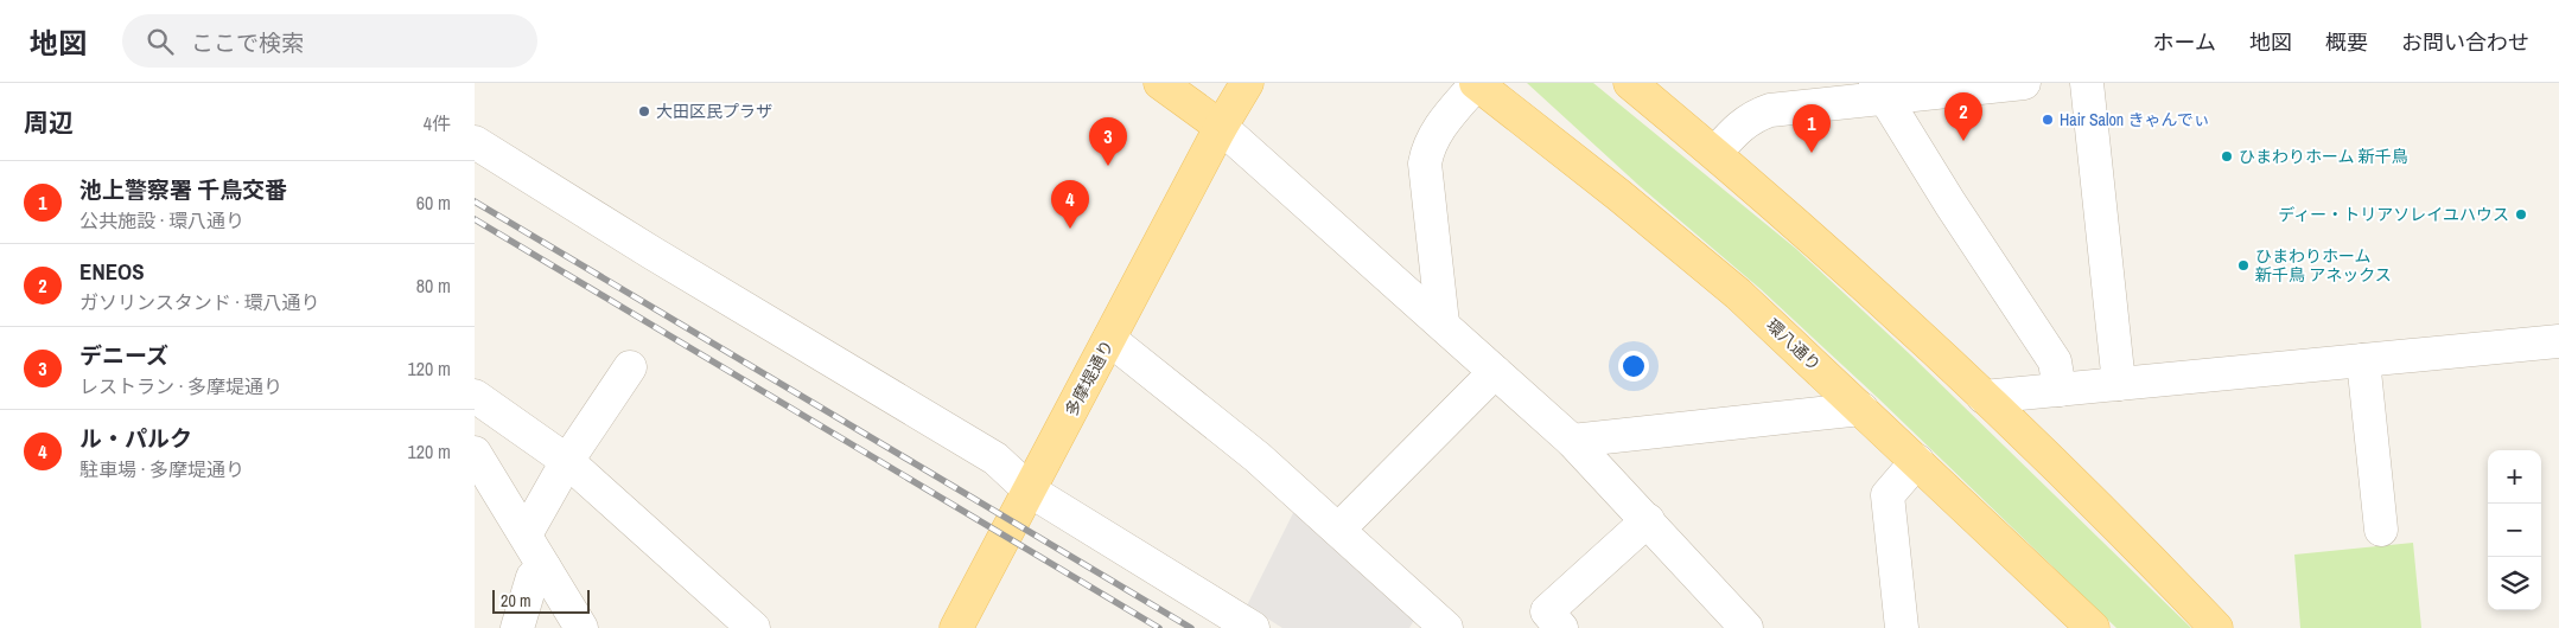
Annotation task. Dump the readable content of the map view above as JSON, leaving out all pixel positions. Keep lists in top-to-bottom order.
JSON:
{
  "streets": {
    "main road": ["環八通り", "多摩堤通り"]
  },
  "places": [
    "大田区民プラザ",
    "Hair Salon きゃんでぃ",
    "ひまわりホーム 新千鳥",
    "ディー・トリアソレイユハウス",
    "ひまわりホーム 新千鳥 アネックス"
  ],
  "scale_bar": "20 m",
  "page": {
    "header": "地図",
    "search": "ここで検索",
    "nav": [
      "ホーム",
      "地図",
      "概要",
      "お問い合わせ"
    ],
    "heading": ["周辺", "4件"],
    "pins": [
      "2",
      "1",
      "3",
      "4"
    ],
    "list": [
      {
        "mark": "1",
        "name": "池上警察署 千鳥交番",
        "note": "公共施設 · 環八通り",
        "value": "60 m"
      },
      {
        "mark": "2",
        "name": "ENEOS",
        "note": "ガソリンスタンド · 環八通り",
        "value": "80 m"
      },
      {
        "mark": "3",
        "name": "デニーズ",
        "note": "レストラン · 多摩堤通り",
        "value": "120 m"
      },
      {
        "mark": "4",
        "name": "ル・パルク",
        "note": "駐車場 · 多摩堤通り",
        "value": "120 m"
      }
    ],
    "map_buttons": ["+", "−"],
    "scale": "20 m"
  }
}
